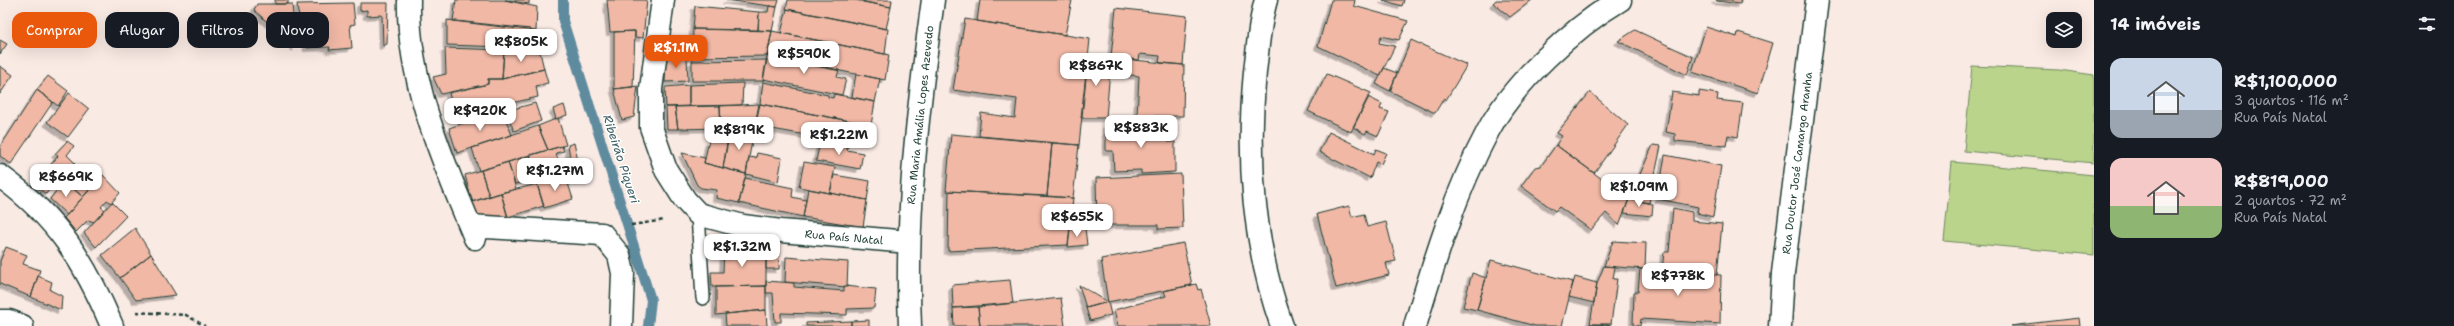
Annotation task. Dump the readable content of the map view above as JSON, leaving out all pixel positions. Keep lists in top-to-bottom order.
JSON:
{
  "streets": {
    "street": ["Rua Maria Amália Lopes Azevedo", "Rua Doutor José Camargo Aranha", "Rua País Natal"]
  },
  "crossings": [
    ["Rua Maria Amália Lopes Azevedo", "Rua País Natal"]
  ],
  "water": ["Ribeirão Piqueri"],
  "page": {
    "heading": "14 imóveis",
    "chip": [
      "Comprar",
      "Alugar",
      "Filtros",
      "Novo"
    ],
    "price": [
      "R$805K",
      "R$1.1M",
      "R$590K",
      "R$867K",
      "R$920K",
      "R$883K",
      "R$819K",
      "R$1.22M",
      "R$1.27M",
      "R$669K",
      "R$1.09M",
      "R$655K",
      "R$1.32M",
      "R$778K"
    ],
    "list": [
      {
        "name": "R$1,100,000",
        "note": "3 quartos · 116 m² · Rua País Natal"
      },
      {
        "name": "R$819,000",
        "note": "2 quartos · 72 m² · Rua País Natal"
      }
    ]
  }
}
